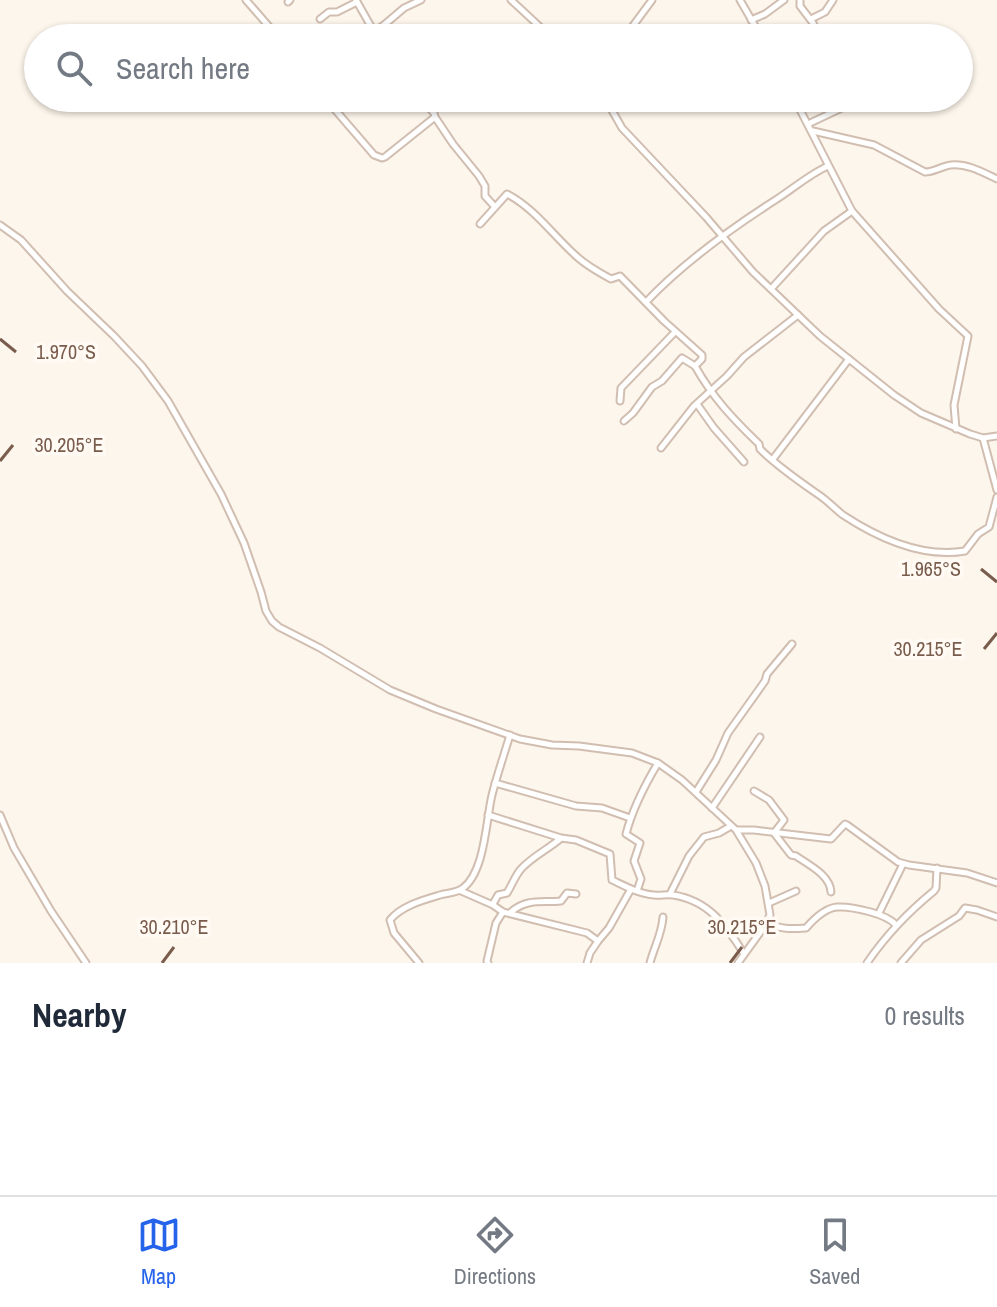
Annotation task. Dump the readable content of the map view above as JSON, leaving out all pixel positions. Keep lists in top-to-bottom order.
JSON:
{
  "page": {
    "search": "Search here",
    "heading": ["Nearby", "0 results"],
    "nav": ["Map", "Directions", "Saved"]
  },
  "coordinates": [
    "1.970°S",
    "30.205°E",
    "1.965°S",
    "30.215°E",
    "30.210°E"
  ]
}
